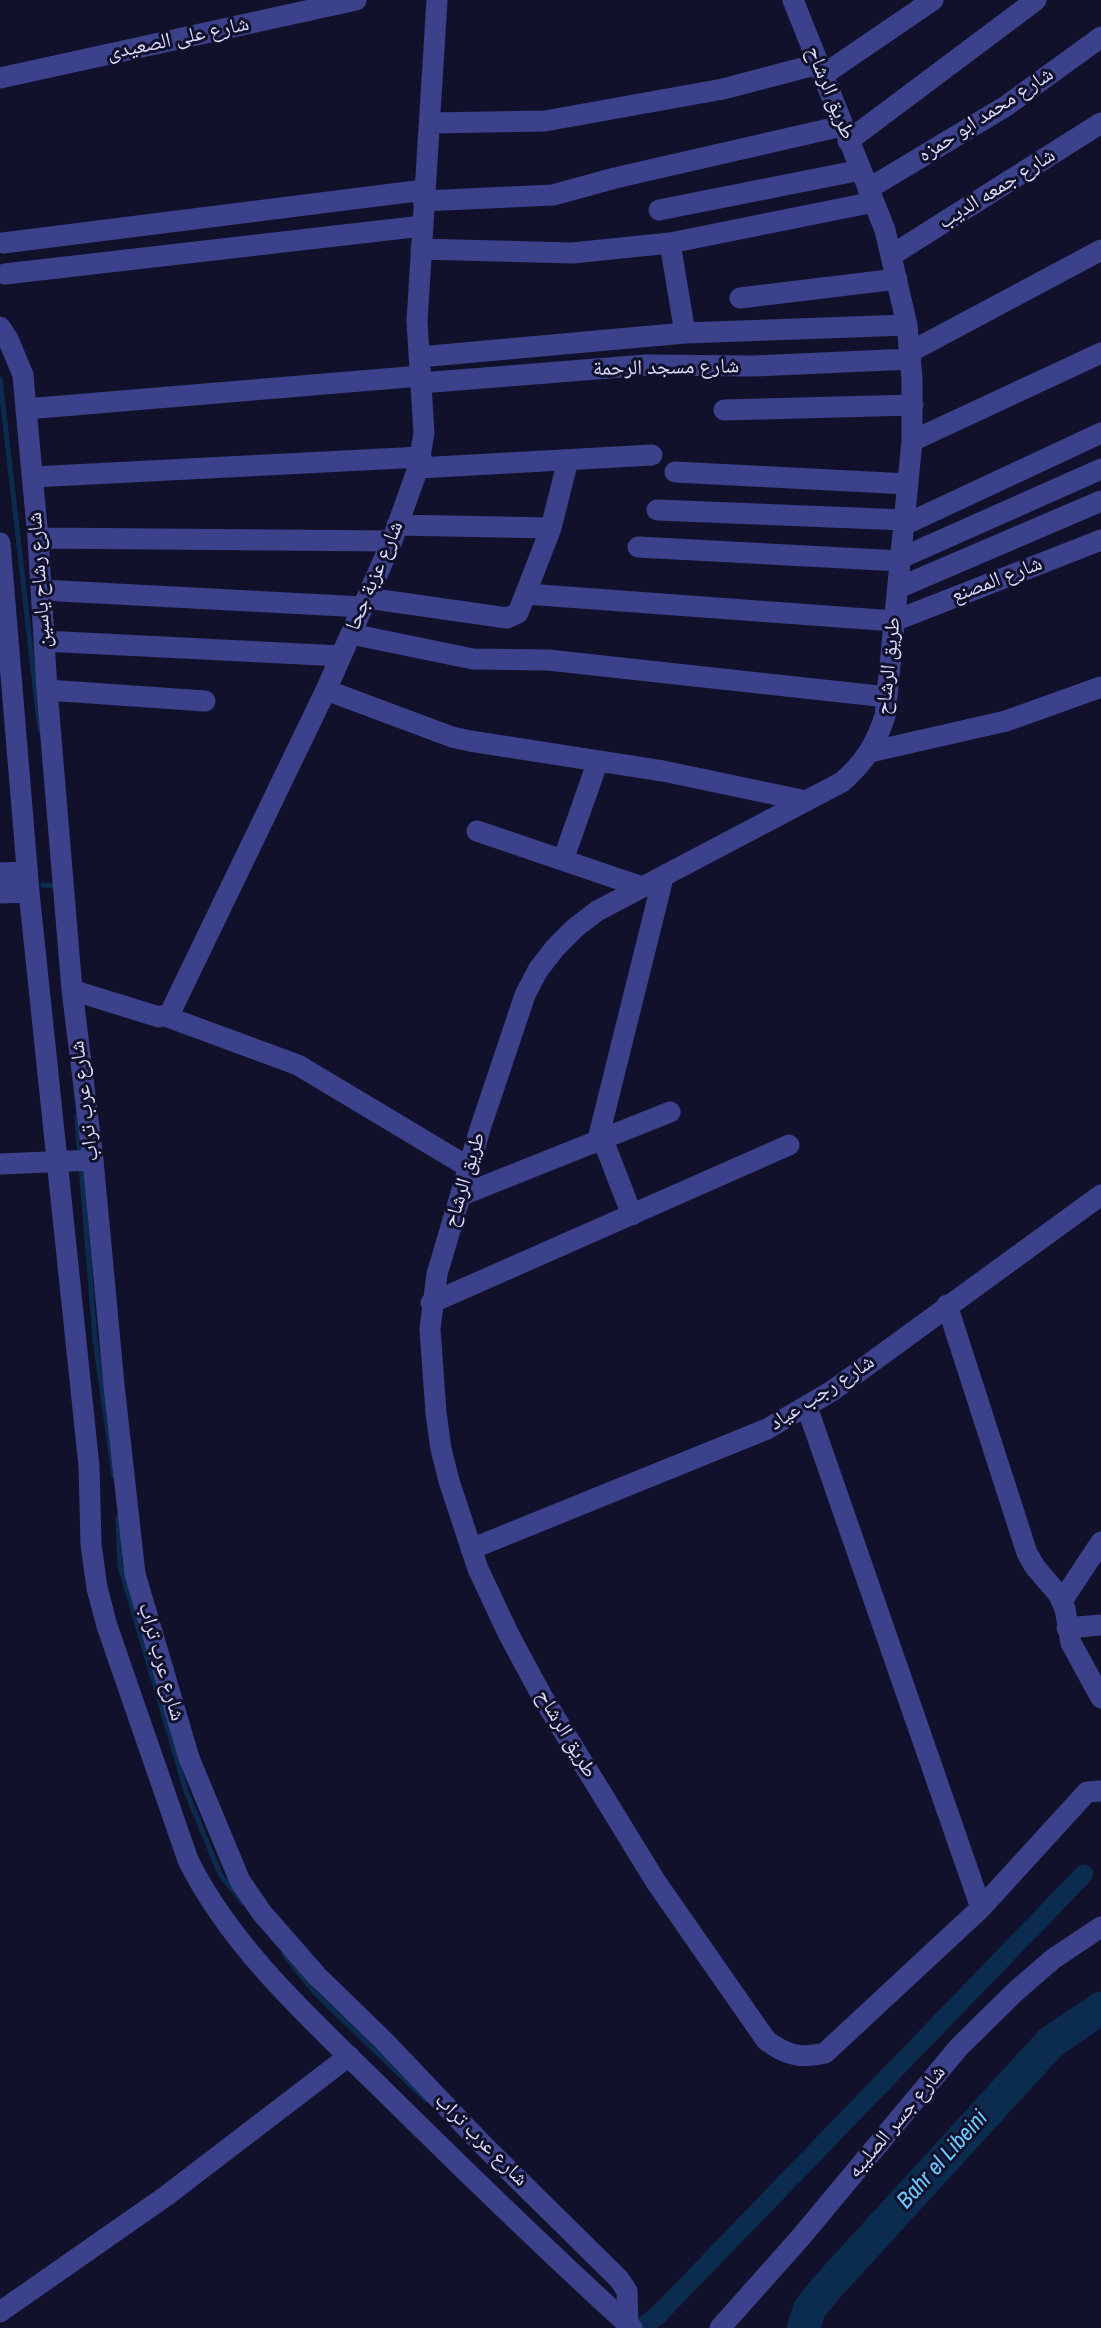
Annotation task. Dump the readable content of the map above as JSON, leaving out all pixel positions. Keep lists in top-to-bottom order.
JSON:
{
  "streets": {
    "street": [
      "شارع على الصعيدى",
      "طريق الرشاح",
      "شارع محمد ابو حمزه",
      "شارع جمعه الديب",
      "شارع مسجد الرحمة",
      "شارع عزبة جحا",
      "شارع رشاح ياسين",
      "شارع المصنع",
      "شارع عرب تراب",
      "شارع رجب عياد",
      "شارع جسر الصليبه"
    ]
  },
  "crossings": [
    ["طريق الرشاح", "شارع محمد ابو حمزه"],
    ["طريق الرشاح", "شارع جمعه الديب"],
    ["طريق الرشاح", "شارع مسجد الرحمة"],
    ["طريق الرشاح", "شارع المصنع"],
    ["طريق الرشاح", "شارع رجب عياد"],
    ["شارع مسجد الرحمة", "شارع عزبة جحا"],
    ["شارع رشاح ياسين", "شارع عرب تراب"]
  ],
  "water": ["Bahr el Libeini"]
}
